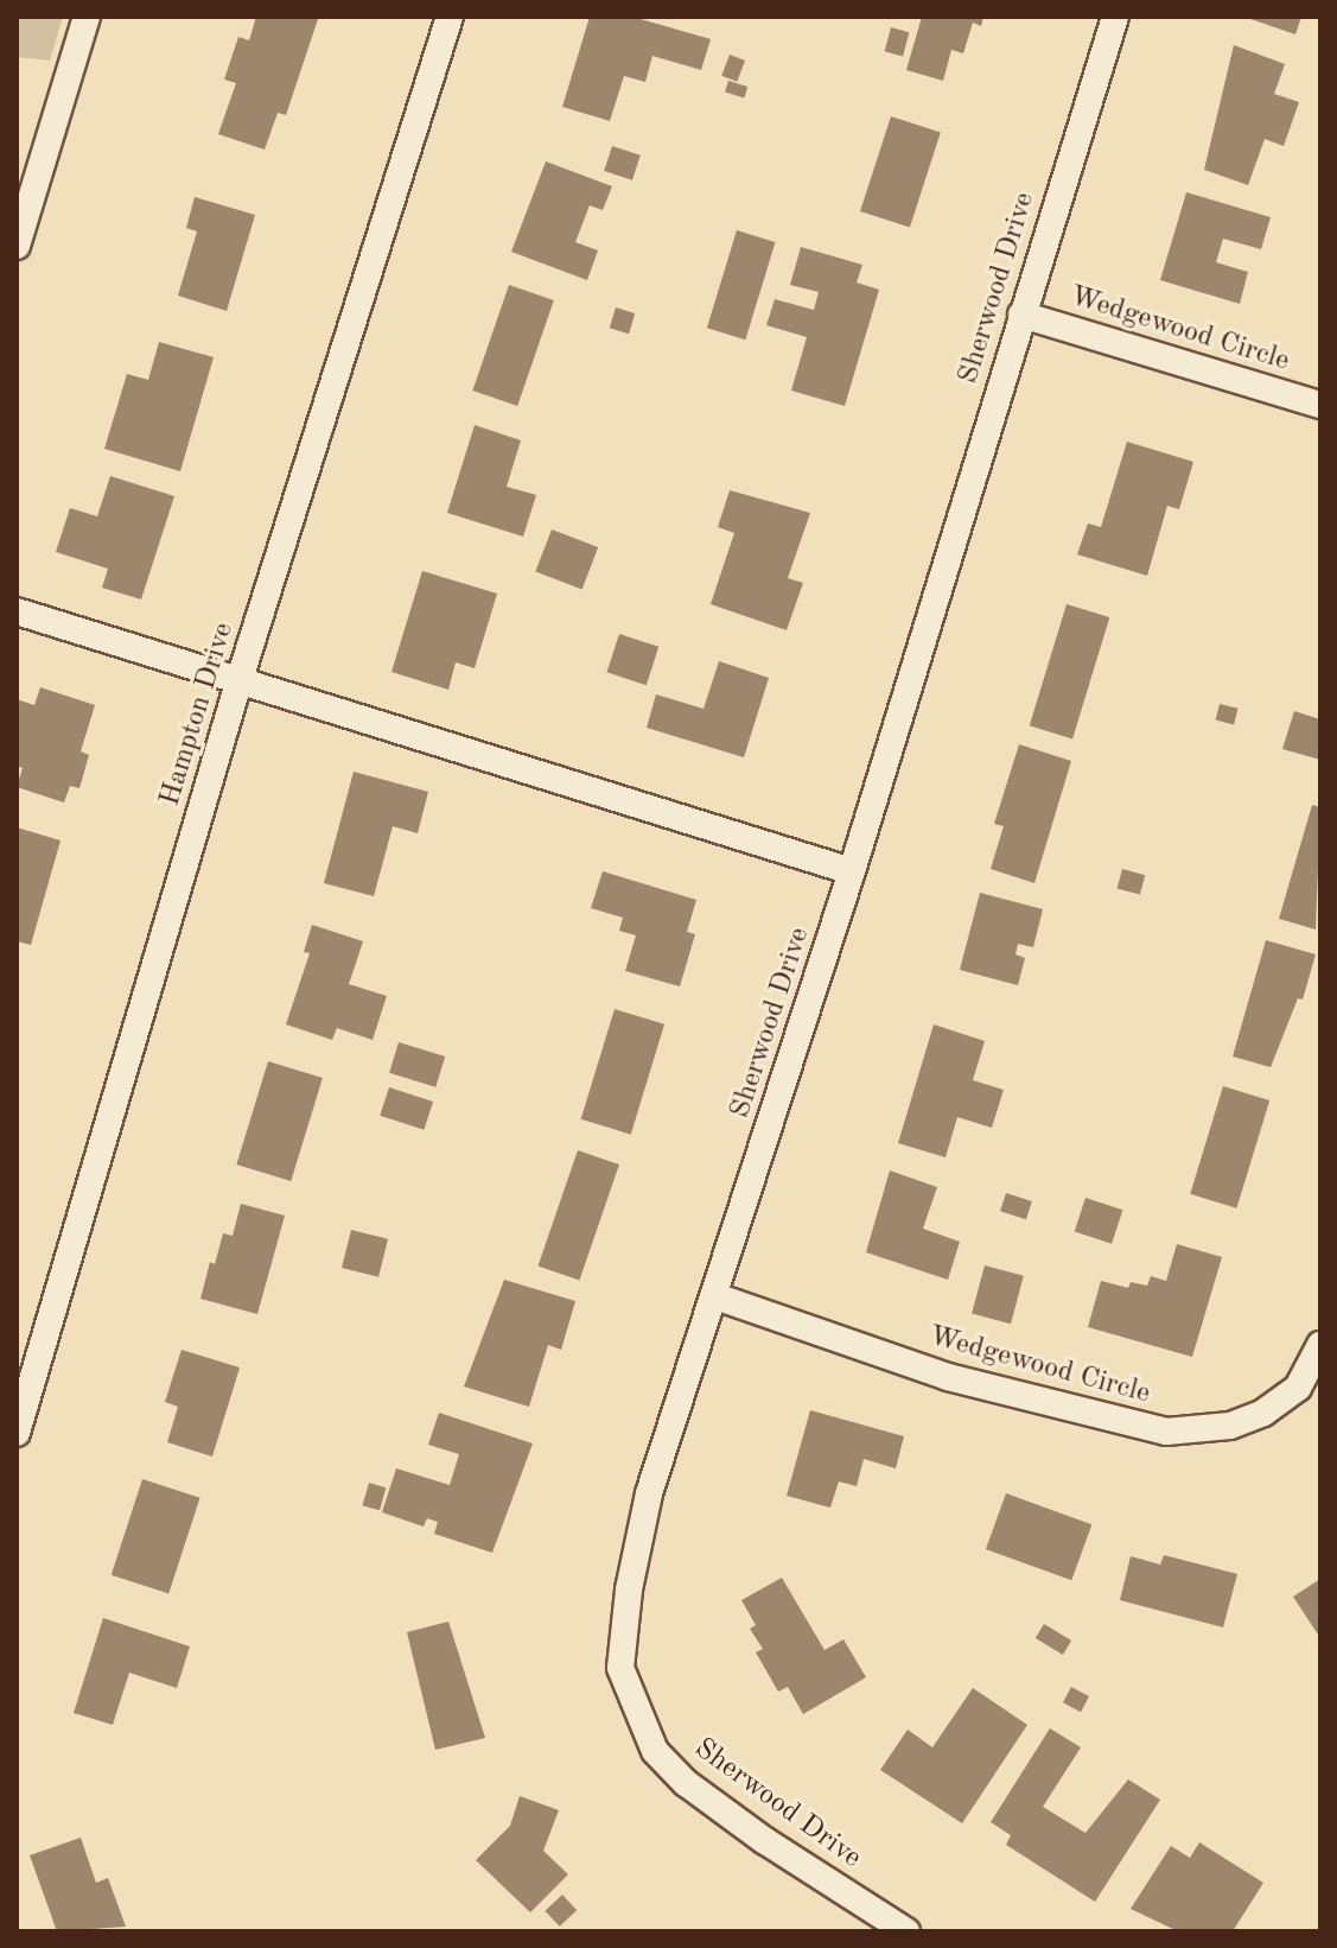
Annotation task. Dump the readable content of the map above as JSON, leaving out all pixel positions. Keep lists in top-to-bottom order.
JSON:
{
  "streets": {
    "street": ["Sherwood Drive", "Wedgewood Circle", "Hampton Drive"]
  },
  "crossings": [
    ["Sherwood Drive", "Wedgewood Circle"]
  ]
}
